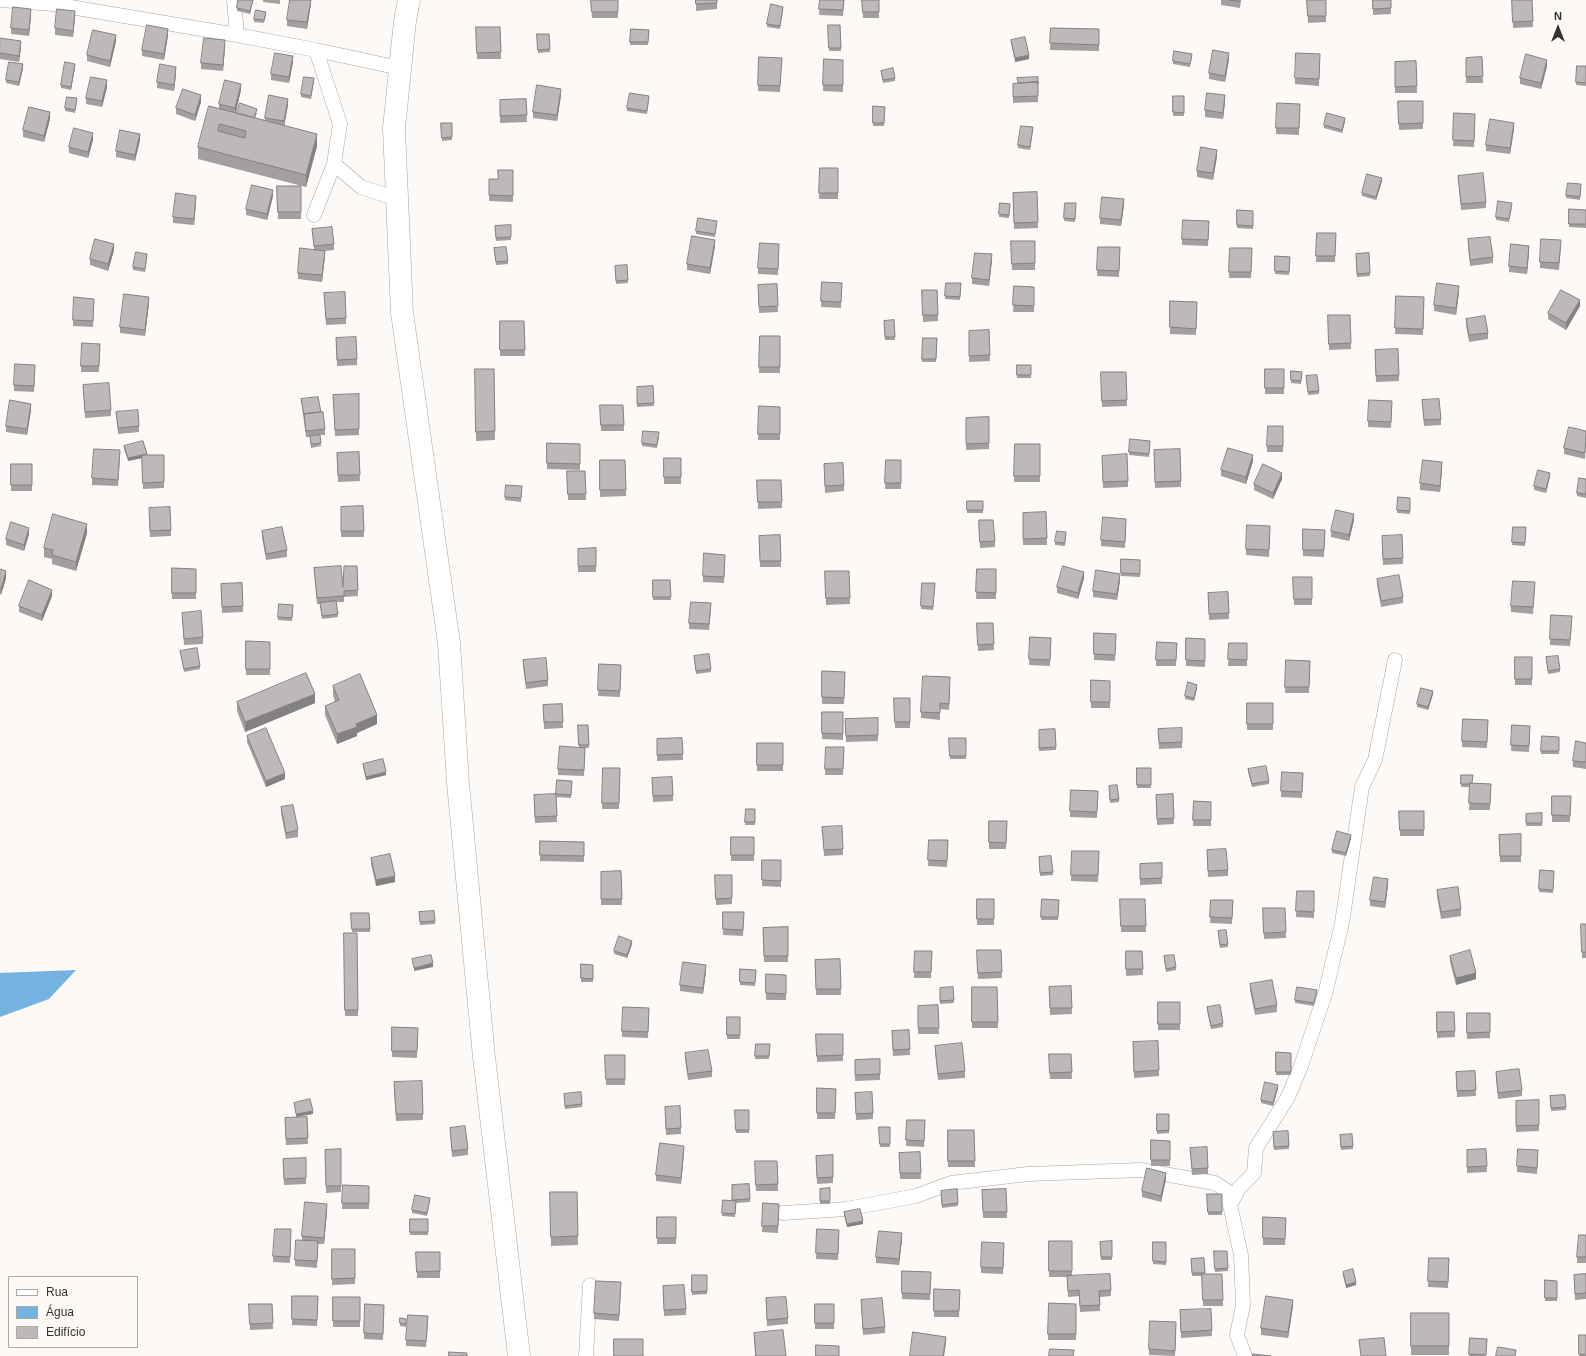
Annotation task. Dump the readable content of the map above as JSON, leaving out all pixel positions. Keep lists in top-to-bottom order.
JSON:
{
  "legend": ["Rua", "Água", "Edifício"],
  "north": "top"
}
